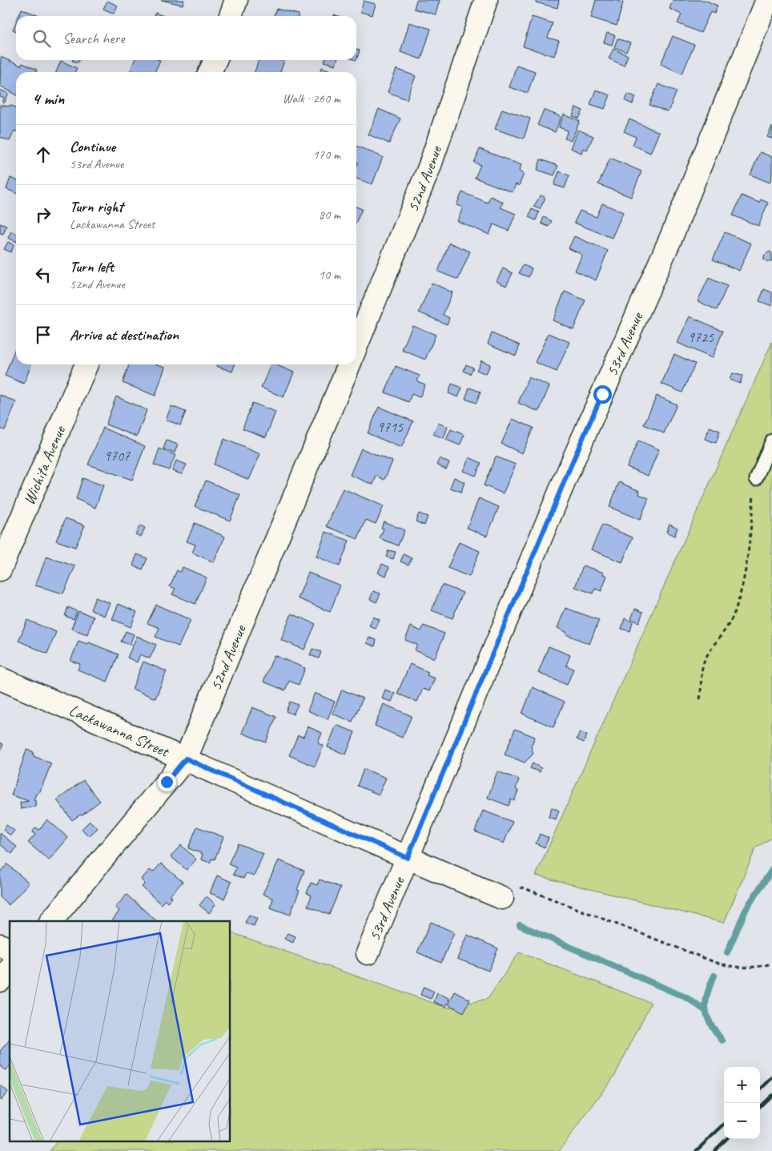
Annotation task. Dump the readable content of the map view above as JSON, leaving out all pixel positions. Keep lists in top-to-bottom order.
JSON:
{
  "streets": {
    "street": [
      "52nd Avenue",
      "53rd Avenue",
      "Wichita Avenue",
      "Lackawanna Street"
    ]
  },
  "crossings": [
    ["52nd Avenue", "Lackawanna Street"],
    ["53rd Avenue", "Lackawanna Street"]
  ],
  "house_numbers": ["9725", "9715", "9707"],
  "page": {
    "search": "Search here",
    "heading": ["4 min", "Walk · 260 m"],
    "list": [
      ["Continue", "53rd Avenue", "170 m"],
      ["Turn right", "Lackawanna Street", "80 m"],
      ["Turn left", "52nd Avenue", "10 m"],
      "Arrive at destination"
    ],
    "map_buttons": ["+", "−"]
  }
}
